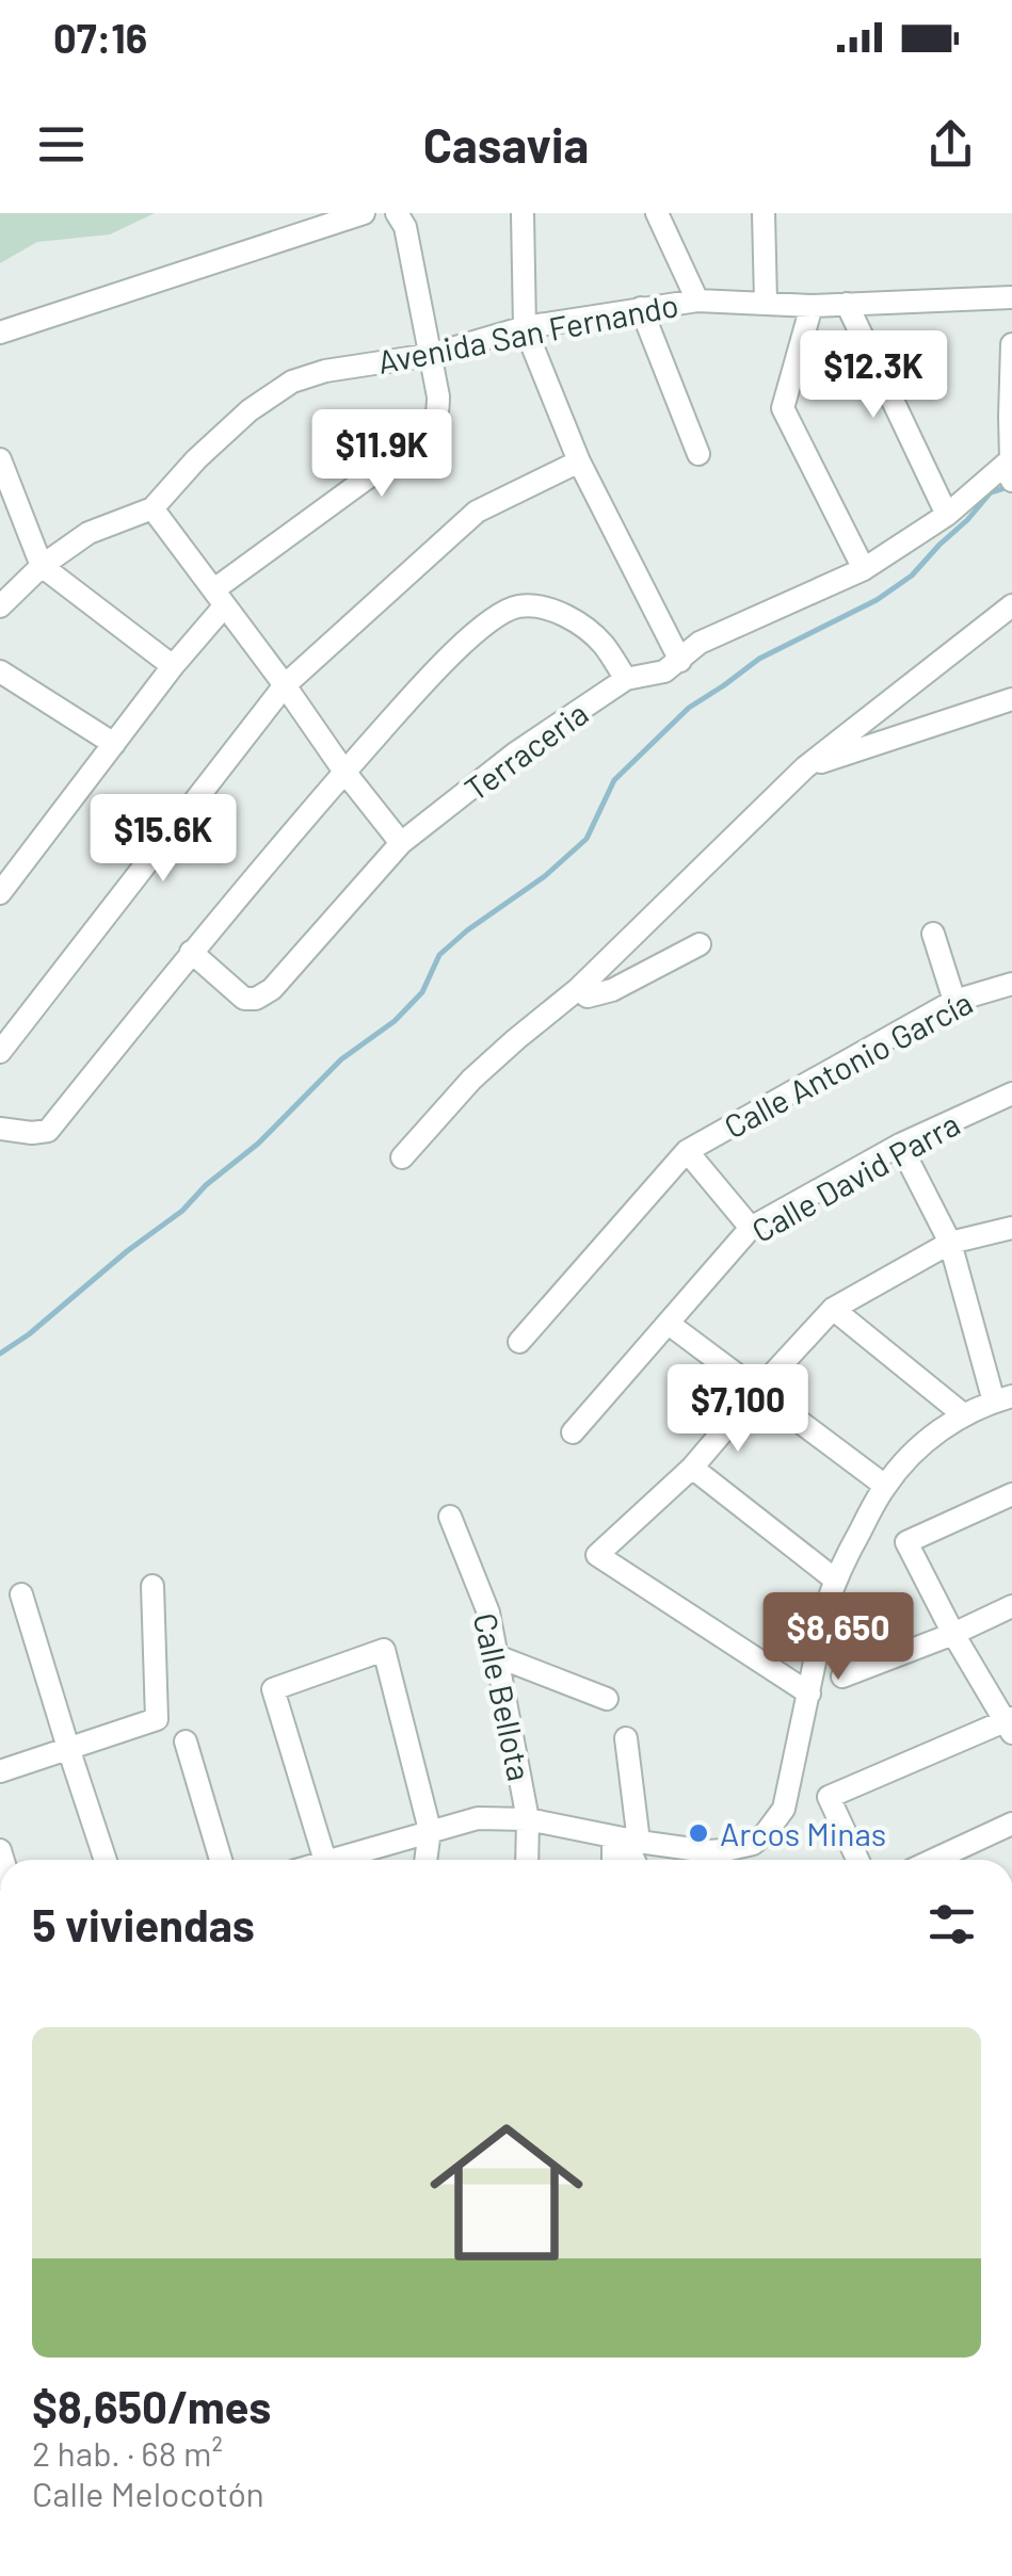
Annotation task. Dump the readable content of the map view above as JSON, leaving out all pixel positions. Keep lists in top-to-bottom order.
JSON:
{
  "streets": {
    "street": [
      "Avenida San Fernando",
      "Terraceria",
      "Calle Antonio García",
      "Calle David Parra",
      "Calle Bellota"
    ]
  },
  "places": ["Arcos Minas"],
  "page": {
    "status": "07:16",
    "header": "Casavia",
    "price": [
      "$12.3K",
      "$11.9K",
      "$15.6K",
      "$7,100",
      "$8,650"
    ],
    "heading": "5 viviendas",
    "list": [
      {
        "name": "$8,650/mes",
        "note": "2 hab. · 68 m² · Calle Melocotón"
      }
    ]
  }
}
